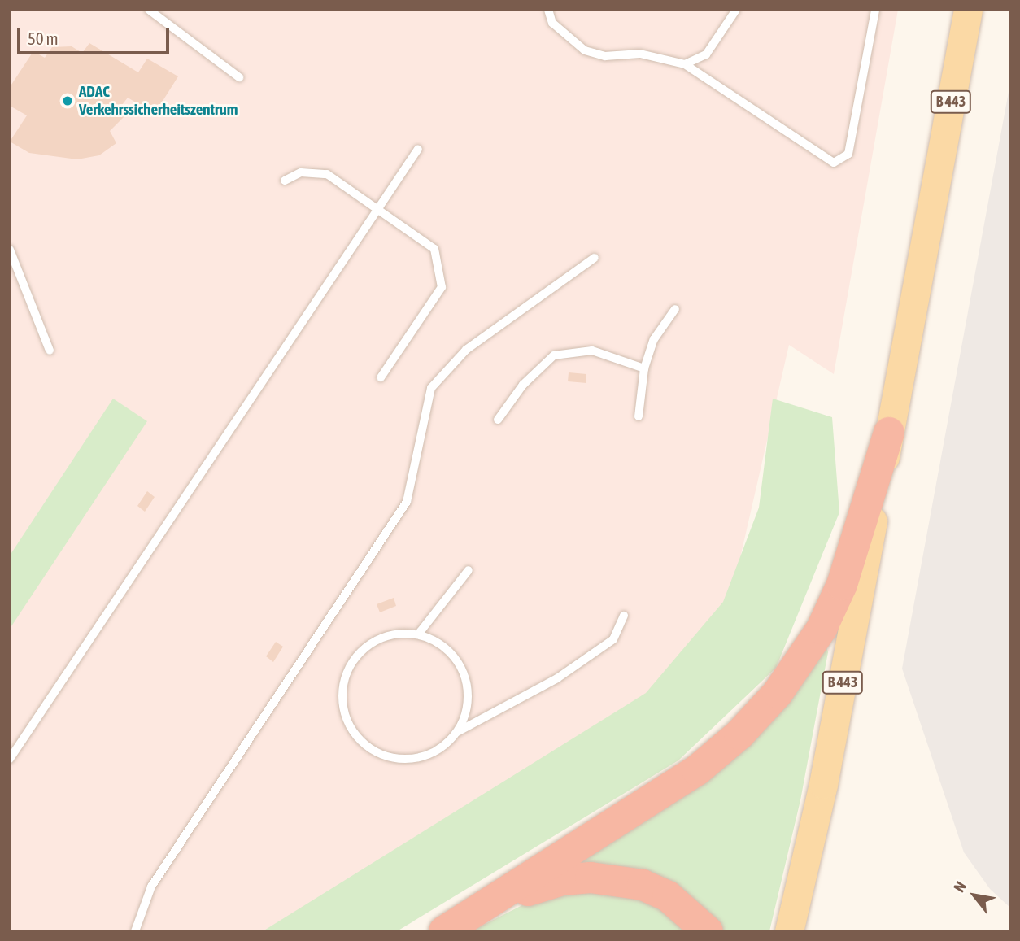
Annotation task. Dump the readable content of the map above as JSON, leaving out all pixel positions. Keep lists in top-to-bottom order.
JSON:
{
  "streets": {
    "main road": ["B 443"]
  },
  "places": ["ADAC Verkehrssicherheitszentrum"],
  "scale_bar": "50 m",
  "north": "top left"
}
